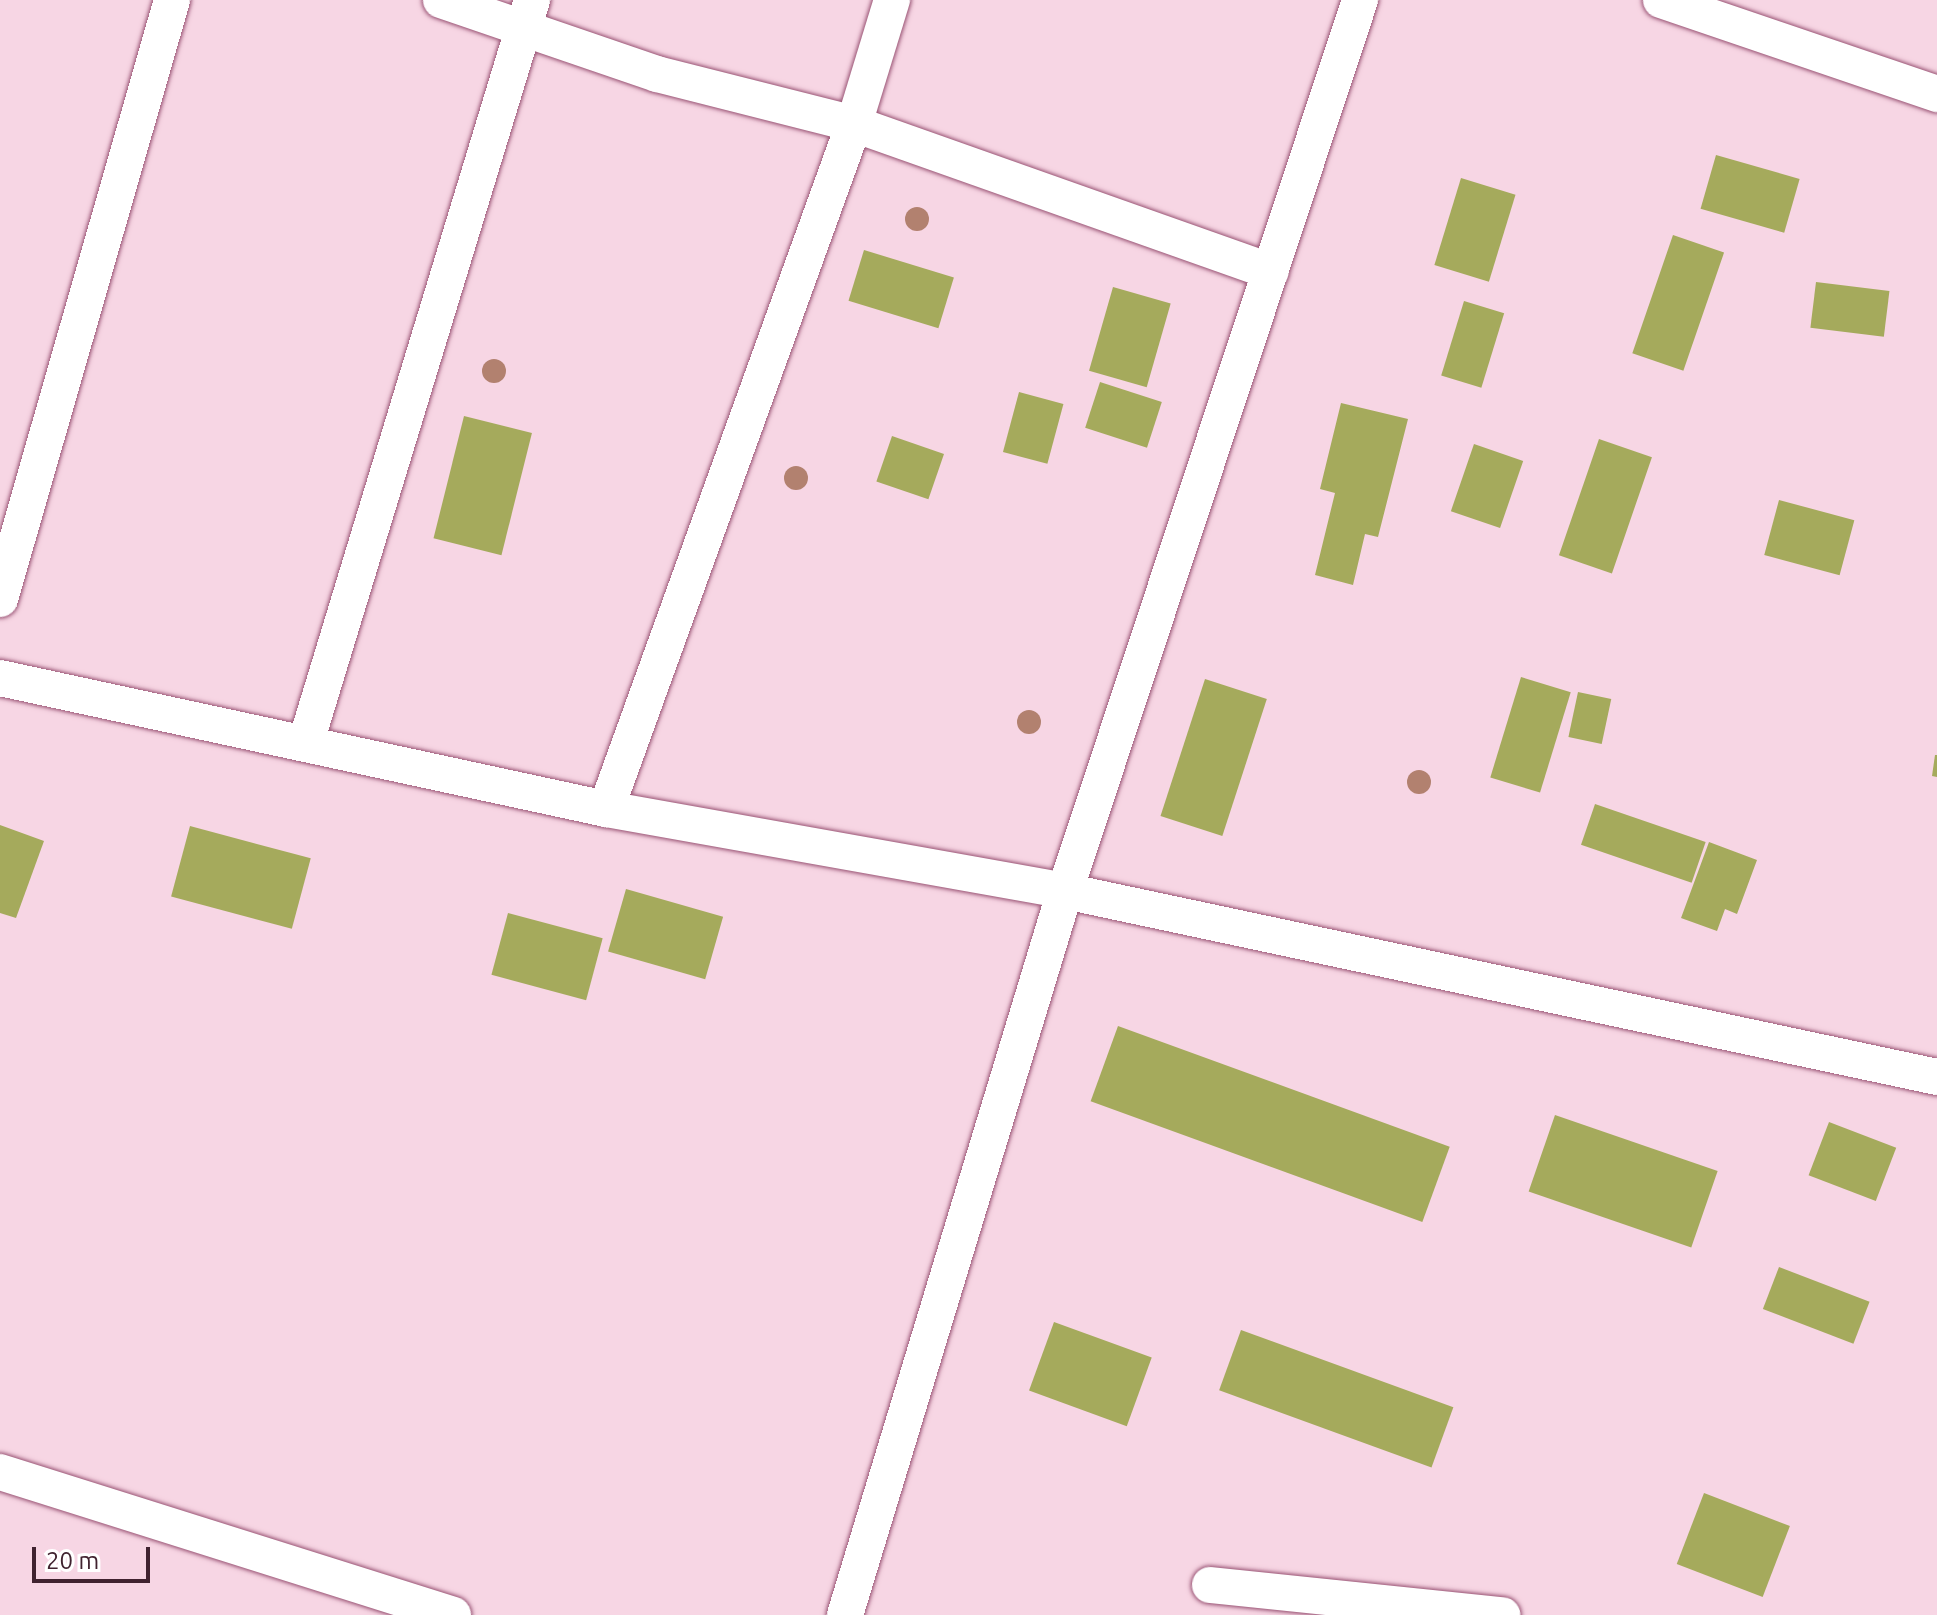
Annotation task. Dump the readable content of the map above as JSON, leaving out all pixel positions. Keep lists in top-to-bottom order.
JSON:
{
  "scale_bar": "20 m"
}
